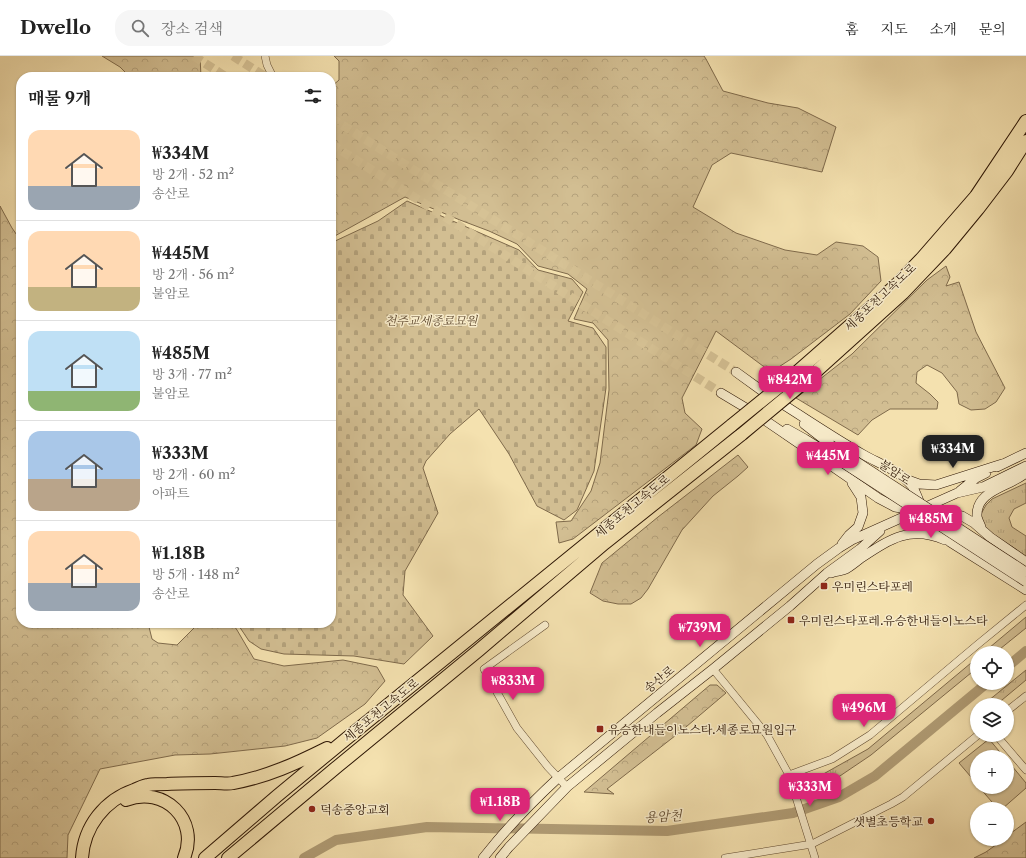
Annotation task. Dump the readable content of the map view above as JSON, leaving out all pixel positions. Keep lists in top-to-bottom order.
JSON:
{
  "streets": {
    "highway": ["세종포천고속도로"],
    "street": ["불암로", "송산로"]
  },
  "water": ["용암천"],
  "parks": ["천주교세종료묘원"],
  "places": {
    "transit": ["우미린스타포레", "우미린스타포레.유승한내들이노스타", "유승한내들이노스타.세종로묘원입구"],
    "other": ["덕송중앙교회", "샛별초등학교"]
  },
  "page": {
    "header": "Dwello",
    "search": "장소 검색",
    "nav": [
      "홈",
      "지도",
      "소개",
      "문의"
    ],
    "heading": "매물 9개",
    "list": [
      {
        "name": "₩334M",
        "note": "방 2개 · 52 m² · 송산로"
      },
      {
        "name": "₩445M",
        "note": "방 2개 · 56 m² · 불암로"
      },
      {
        "name": "₩485M",
        "note": "방 3개 · 77 m² · 불암로"
      },
      {
        "name": "₩333M",
        "note": "방 2개 · 60 m² · 아파트"
      },
      {
        "name": "₩1.18B",
        "note": "방 5개 · 148 m² · 송산로"
      }
    ],
    "price": [
      "₩842M",
      "₩334M",
      "₩445M",
      "₩485M",
      "₩739M",
      "₩833M",
      "₩496M",
      "₩333M",
      "₩1.18B"
    ],
    "map_buttons": ["+", "−"]
  }
}
